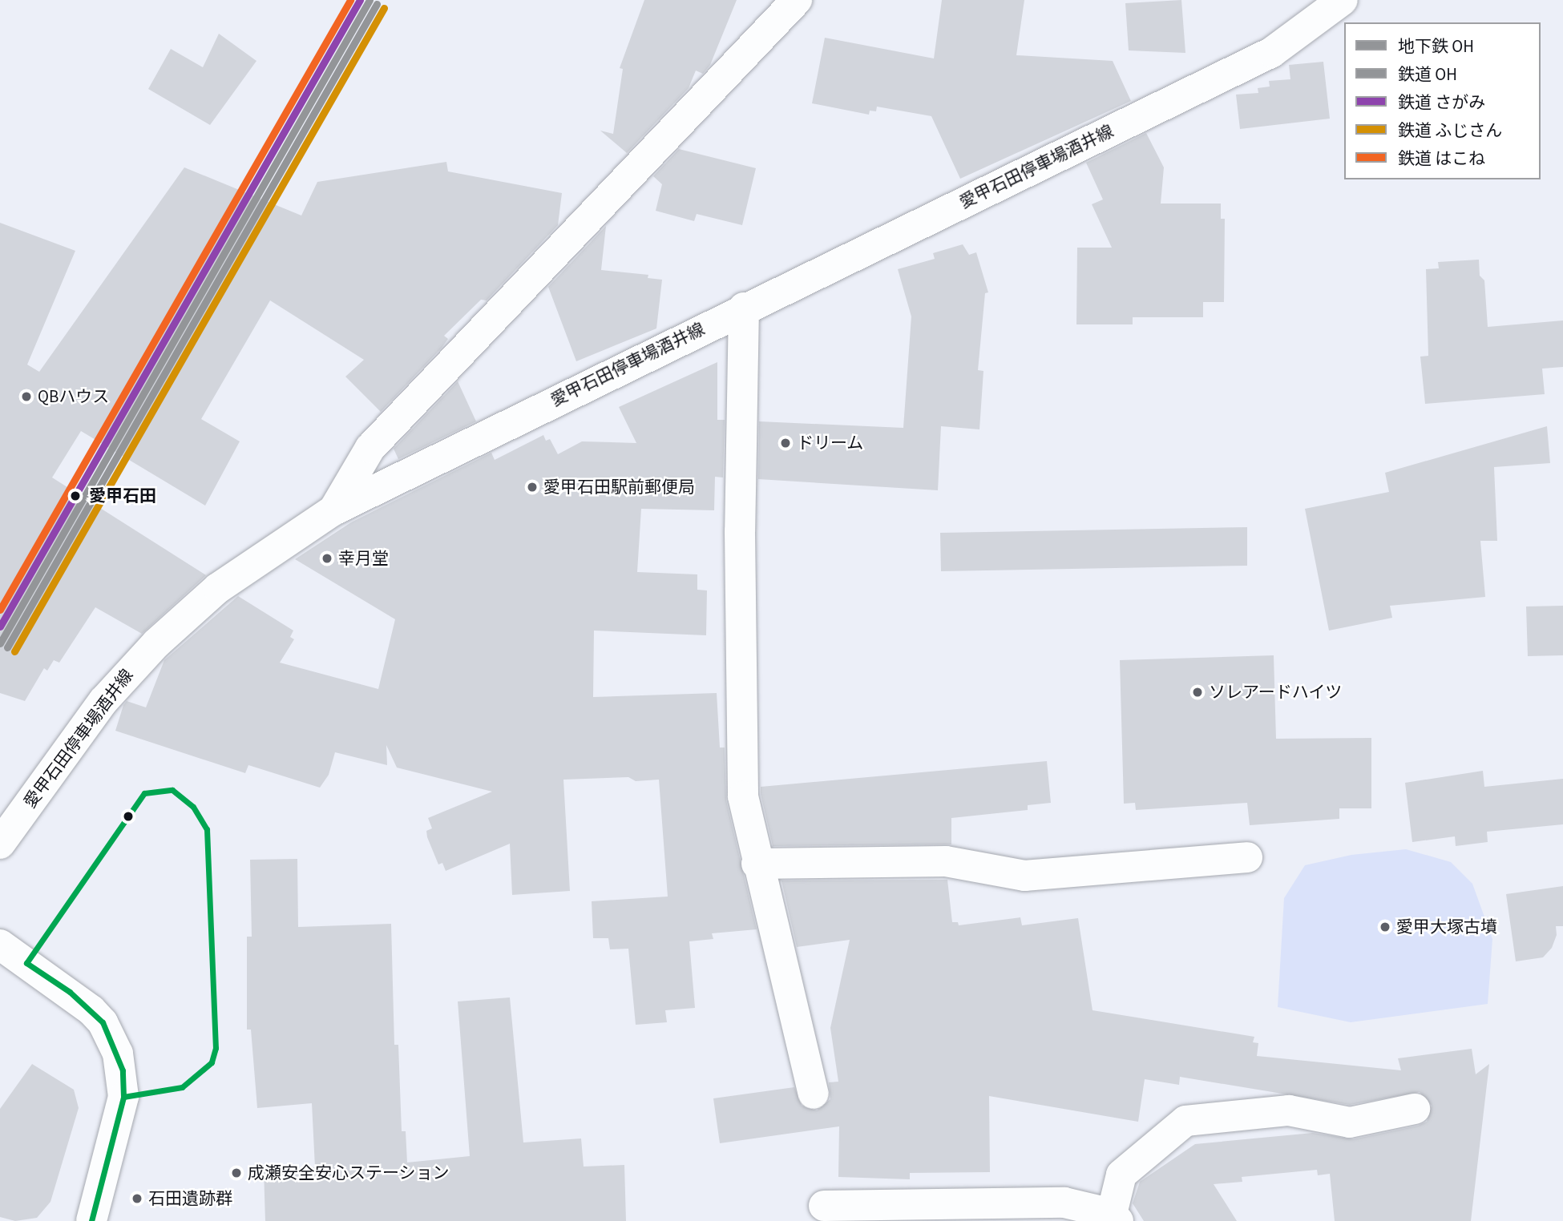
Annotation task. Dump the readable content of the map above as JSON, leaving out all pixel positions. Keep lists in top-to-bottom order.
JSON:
{
  "streets": {
    "street": ["愛甲石田停車場酒井線"]
  },
  "places": [
    "QBハウス",
    "ドリーム",
    "愛甲石田駅前郵便局",
    "愛甲石田",
    "幸月堂",
    "ソレアードハイツ",
    "愛甲大塚古墳",
    "成瀬安全安心ステーション",
    "石田遺跡群"
  ],
  "lines": [
    "metro line OH",
    "rail line さがみ",
    "rail line はこね",
    "rail line OH",
    "rail line ふじさん"
  ],
  "legend": [
    "地下鉄 OH",
    "鉄道 OH",
    "鉄道 さがみ",
    "鉄道 ふじさん",
    "鉄道 はこね"
  ]
}
